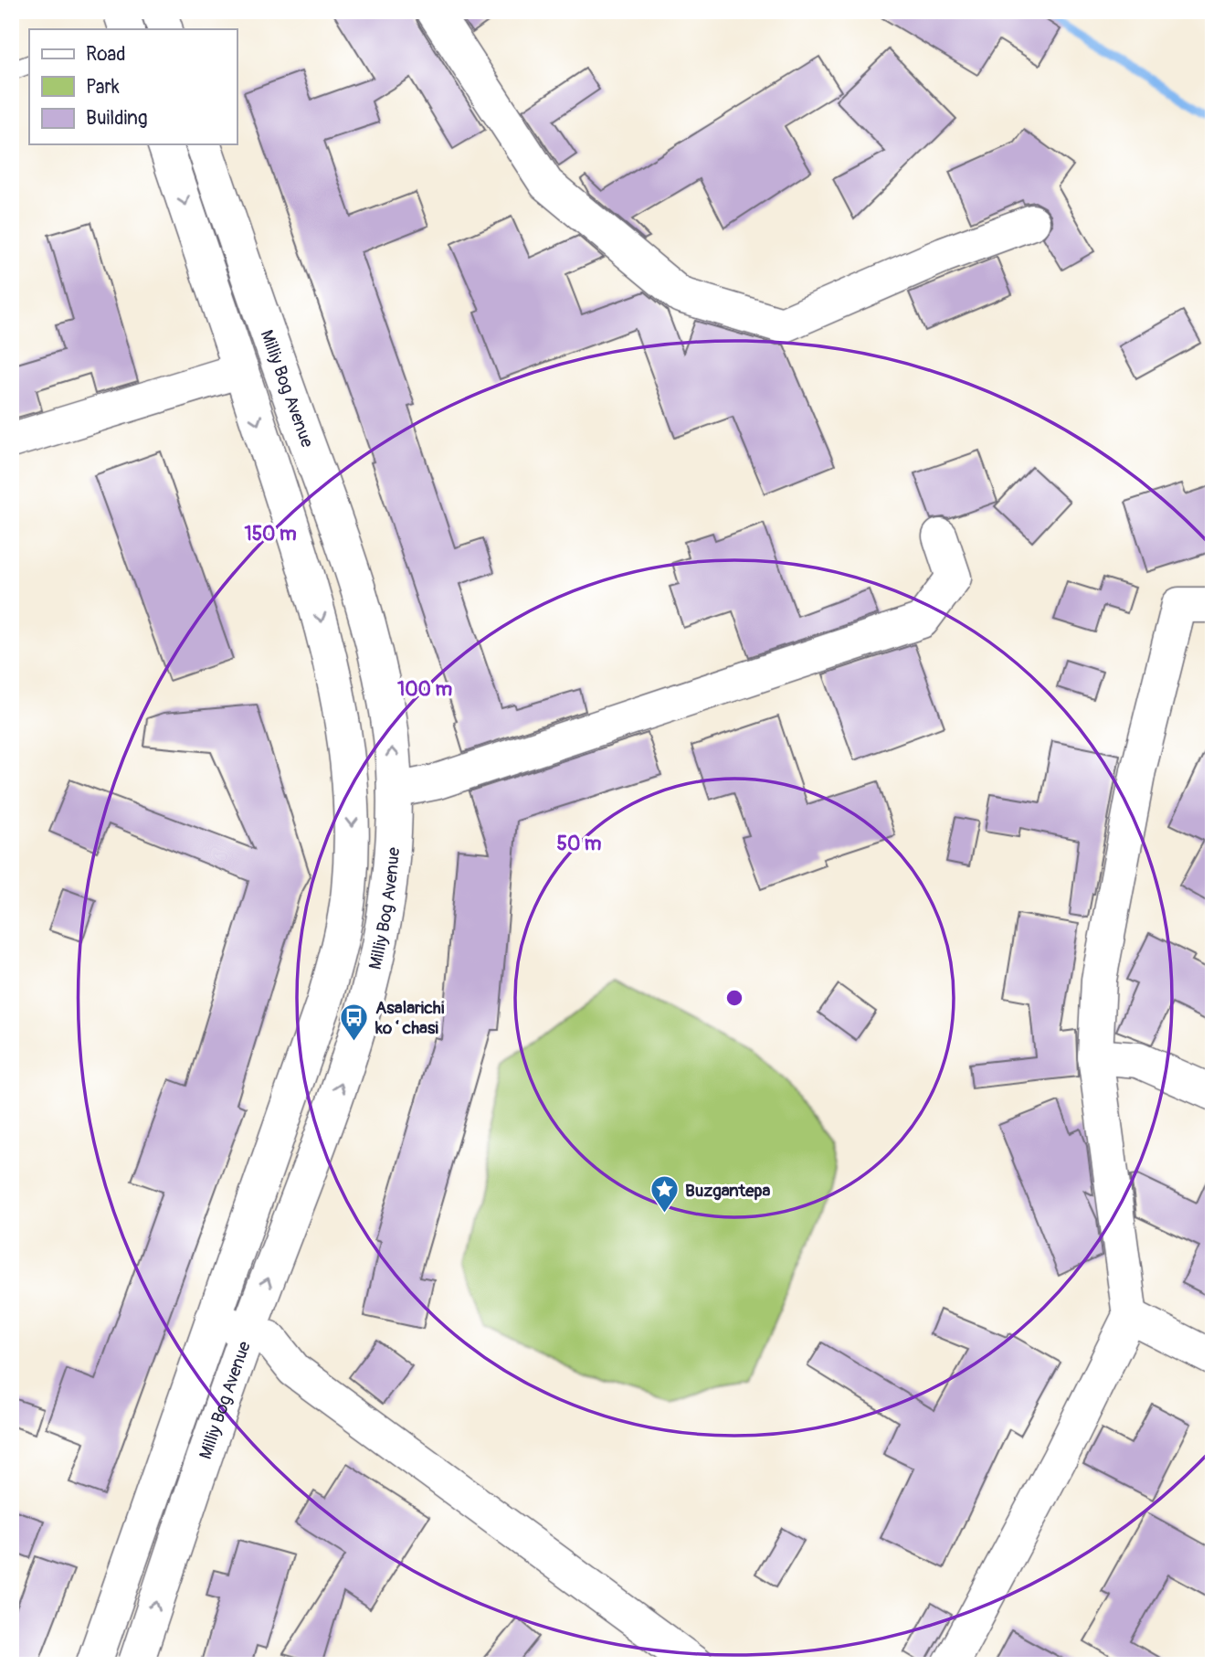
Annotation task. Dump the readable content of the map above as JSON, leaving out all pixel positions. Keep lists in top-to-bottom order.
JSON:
{
  "streets": {
    "street": ["Milliy Bog Avenue"]
  },
  "places": {
    "bus stop": ["Asalarichi koʻchasi"],
    "place": ["Buzgantepa"]
  },
  "legend": ["Road", "Park", "Building"],
  "rings": ["150 m", "100 m", "50 m"]
}
